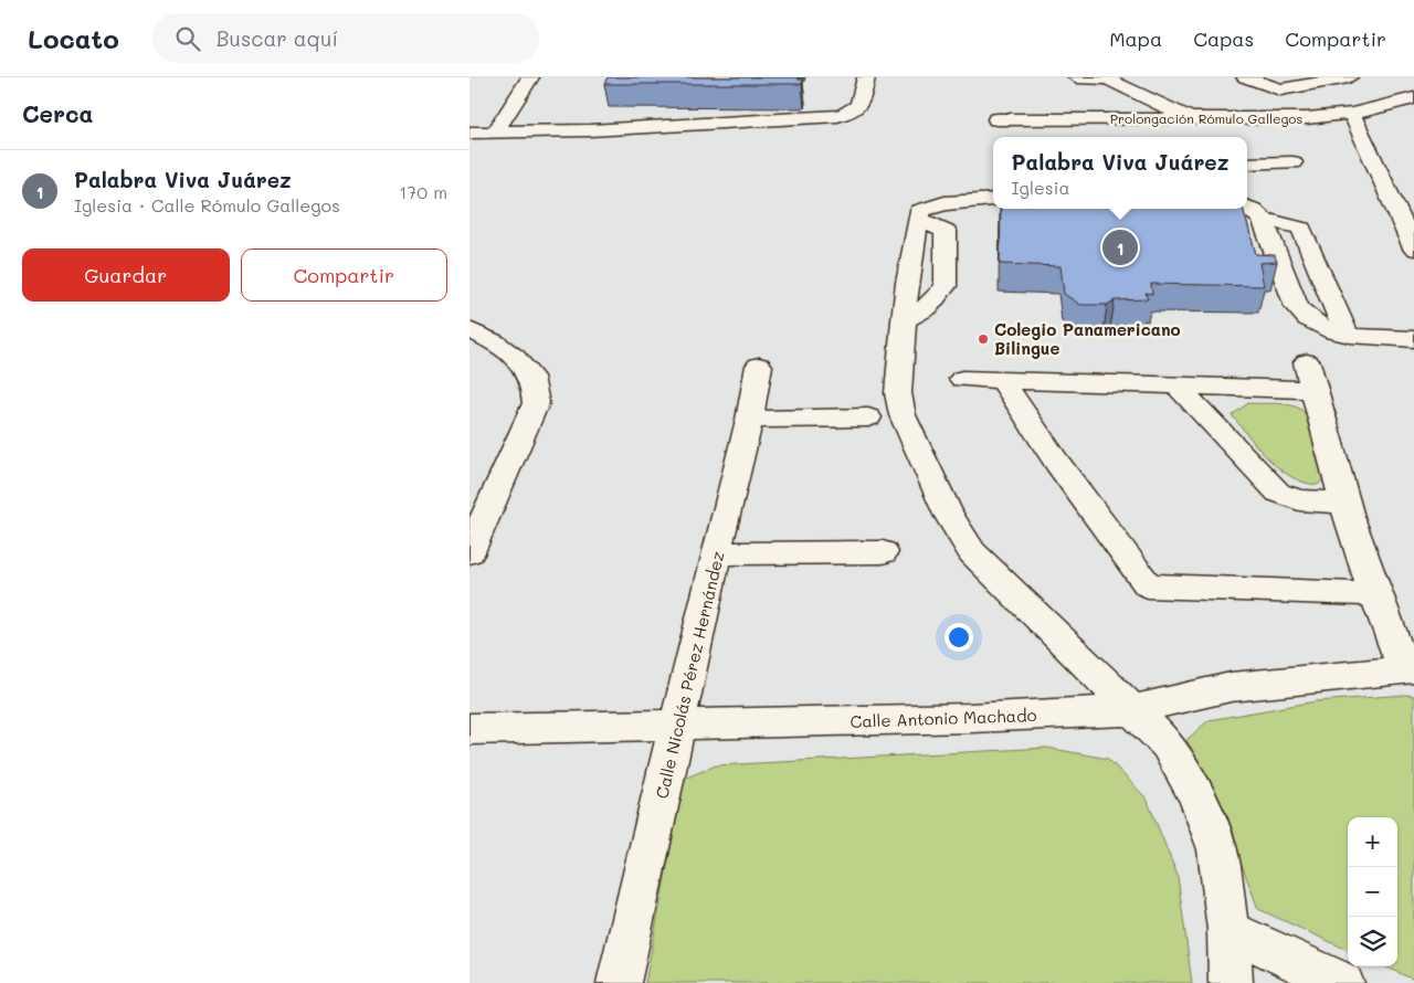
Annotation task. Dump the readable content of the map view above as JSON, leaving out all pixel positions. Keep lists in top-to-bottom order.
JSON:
{
  "streets": {
    "street": ["Prolongación Rómulo Gallegos", "Calle Nicolás Pérez Hernández", "Calle Antonio Machado"]
  },
  "crossings": [
    ["Calle Nicolás Pérez Hernández", "Calle Antonio Machado"]
  ],
  "places": ["Colegio Panamericano Bilingue"],
  "page": {
    "header": "Locato",
    "search": "Buscar aquí",
    "nav": ["Mapa", "Capas", "Compartir"],
    "heading": "Cerca",
    "popup": ["Palabra Viva Juárez", "Iglesia"],
    "list": [
      {
        "mark": "1",
        "name": "Palabra Viva Juárez",
        "note": "Iglesia · Calle Rómulo Gallegos",
        "value": "170 m"
      }
    ],
    "pins": "1",
    "buttons": ["Guardar", "Compartir"],
    "map_buttons": ["+", "−"]
  }
}
